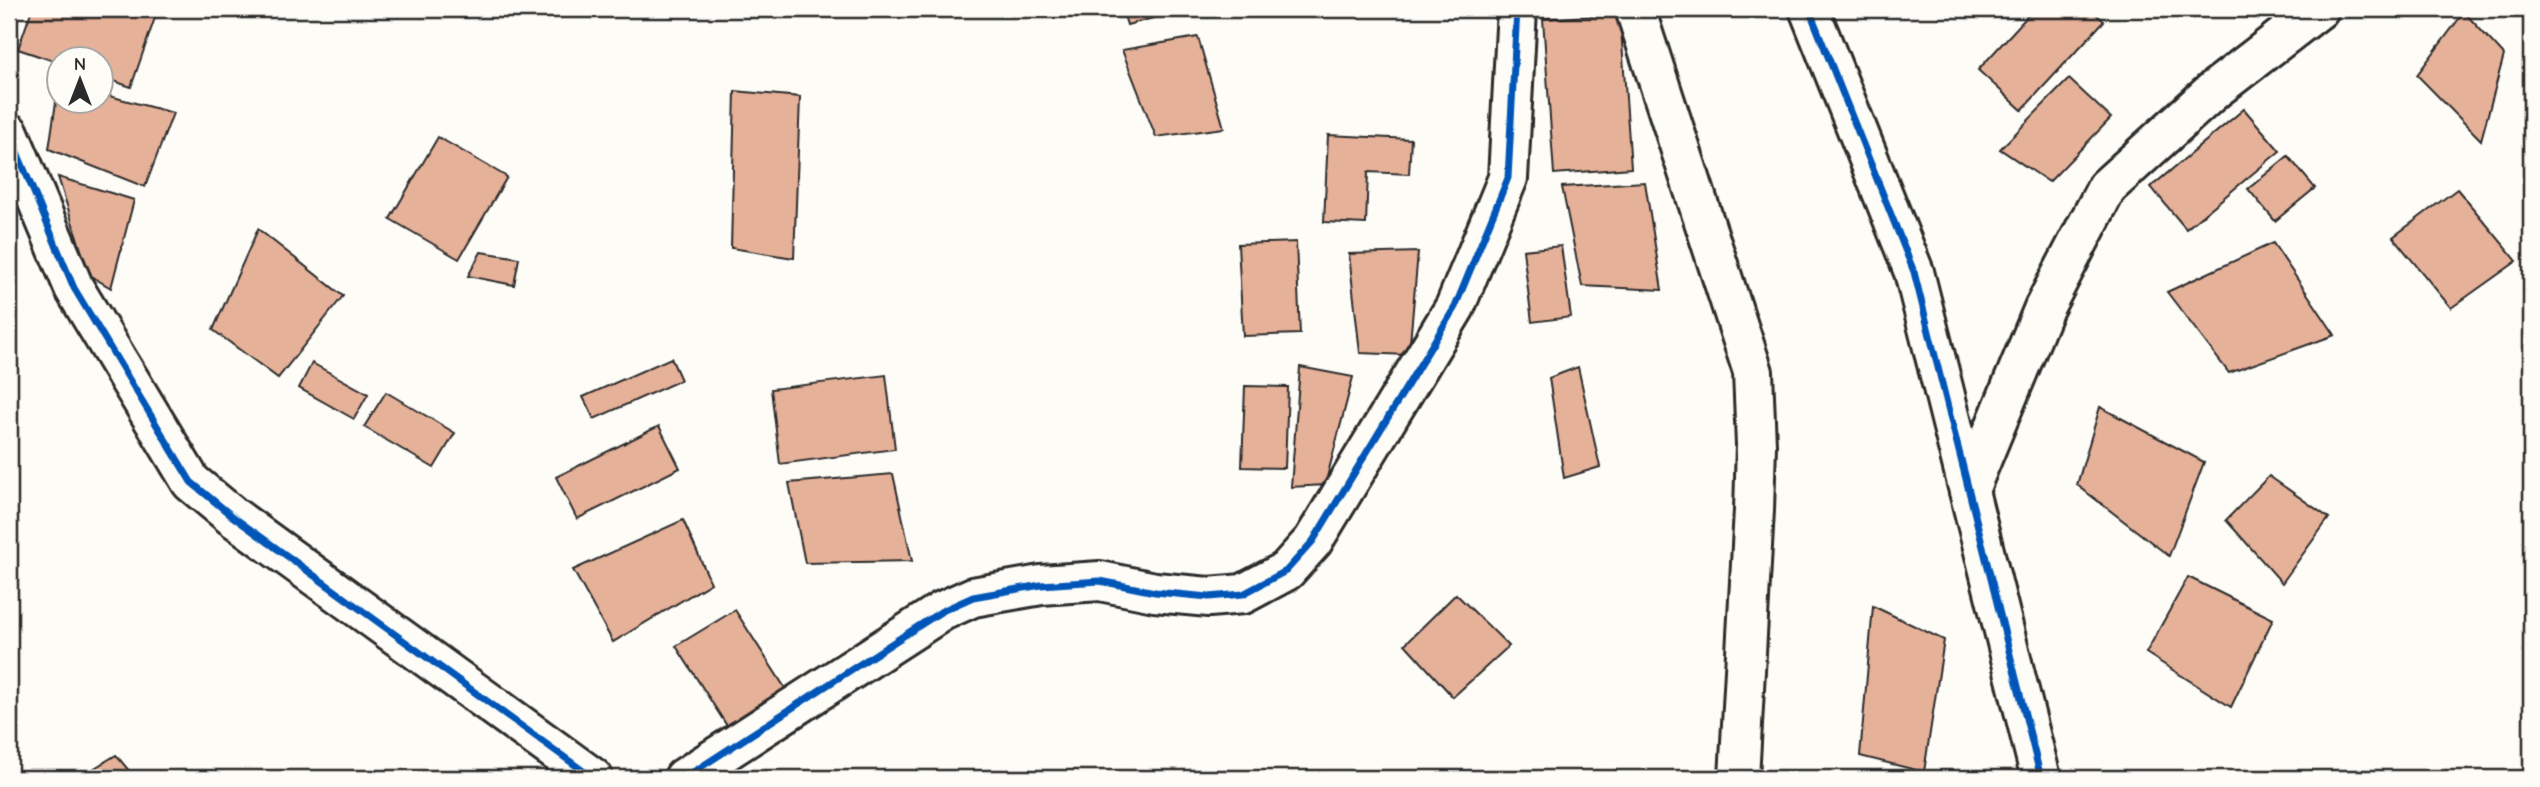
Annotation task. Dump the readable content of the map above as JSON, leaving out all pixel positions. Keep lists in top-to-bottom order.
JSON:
{
  "north": "top"
}
